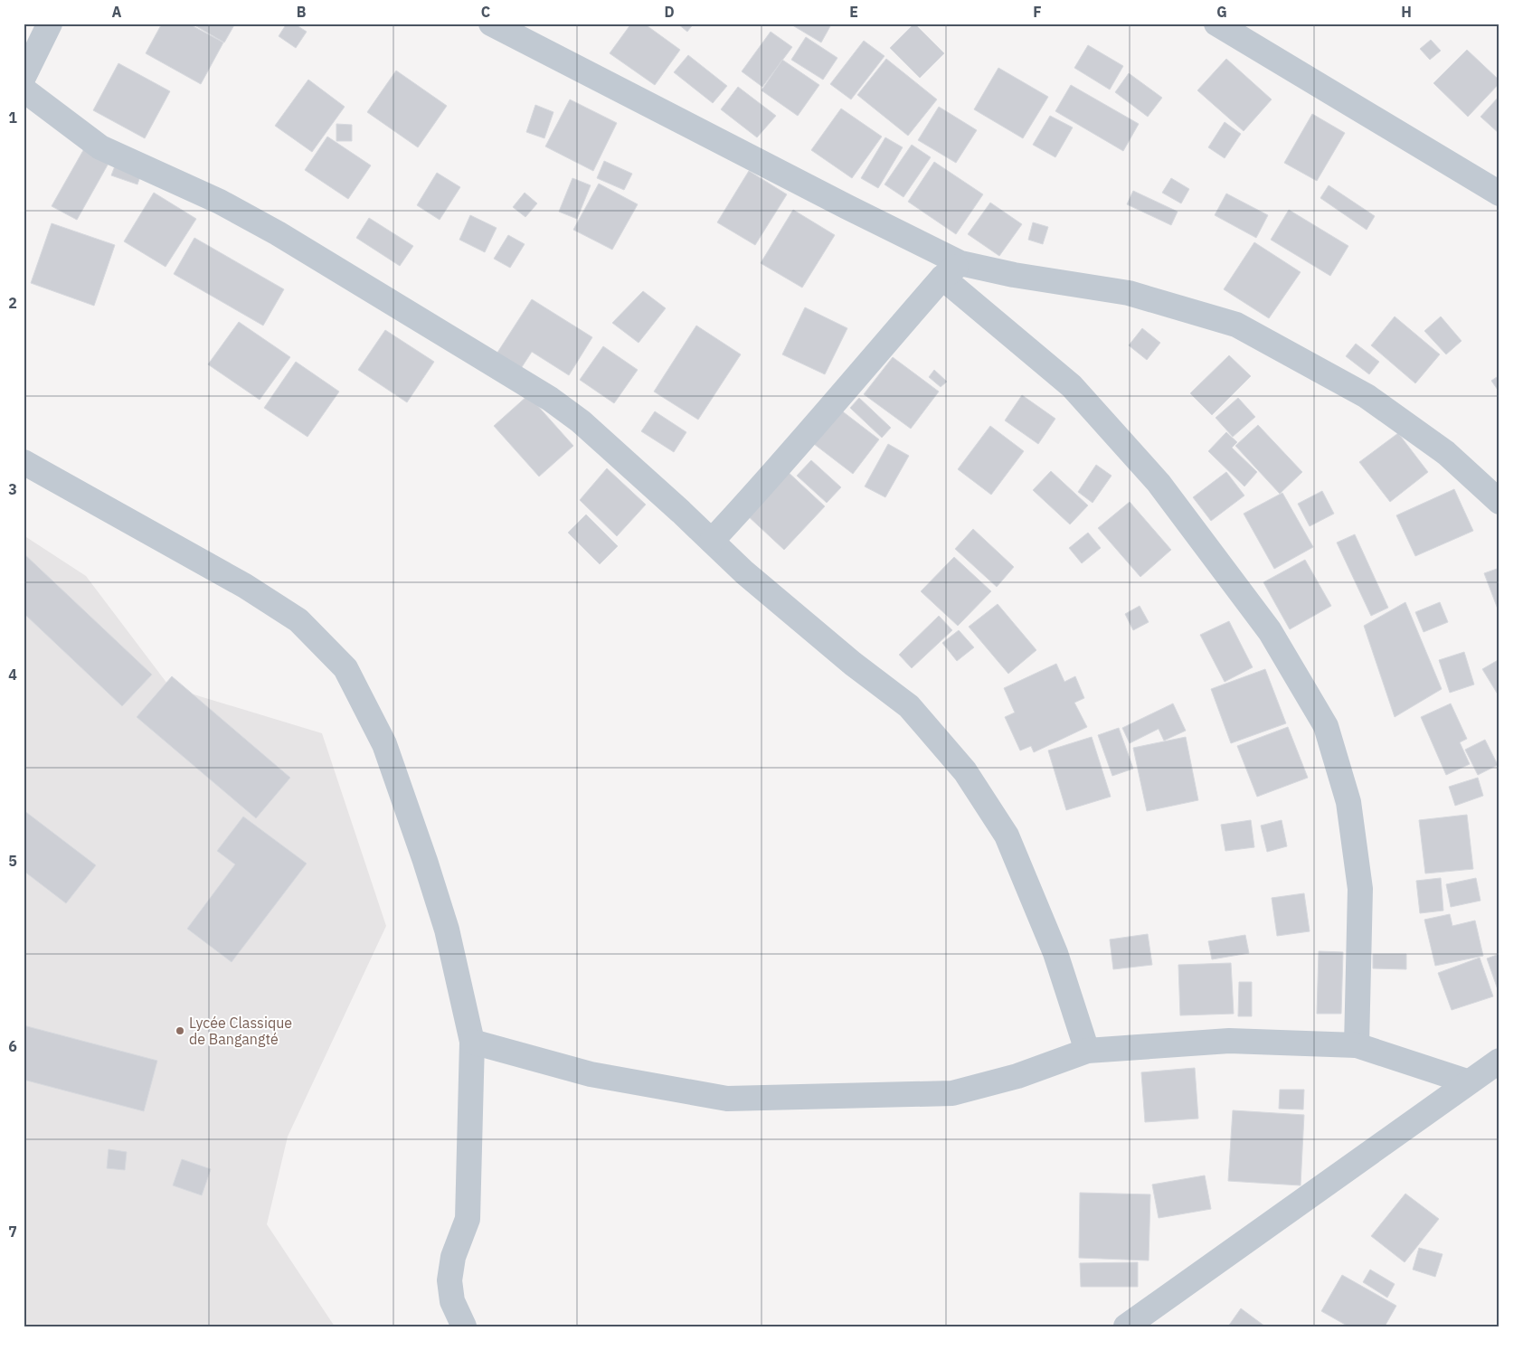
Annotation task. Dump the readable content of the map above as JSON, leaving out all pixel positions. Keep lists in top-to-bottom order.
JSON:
{
  "places": ["Lycée Classique de Bangangté"],
  "grid": {
    "columns": [
      "A",
      "B",
      "C",
      "D",
      "E",
      "F",
      "G",
      "H"
    ],
    "rows": [
      "1",
      "2",
      "3",
      "4",
      "5",
      "6",
      "7"
    ]
  }
}
